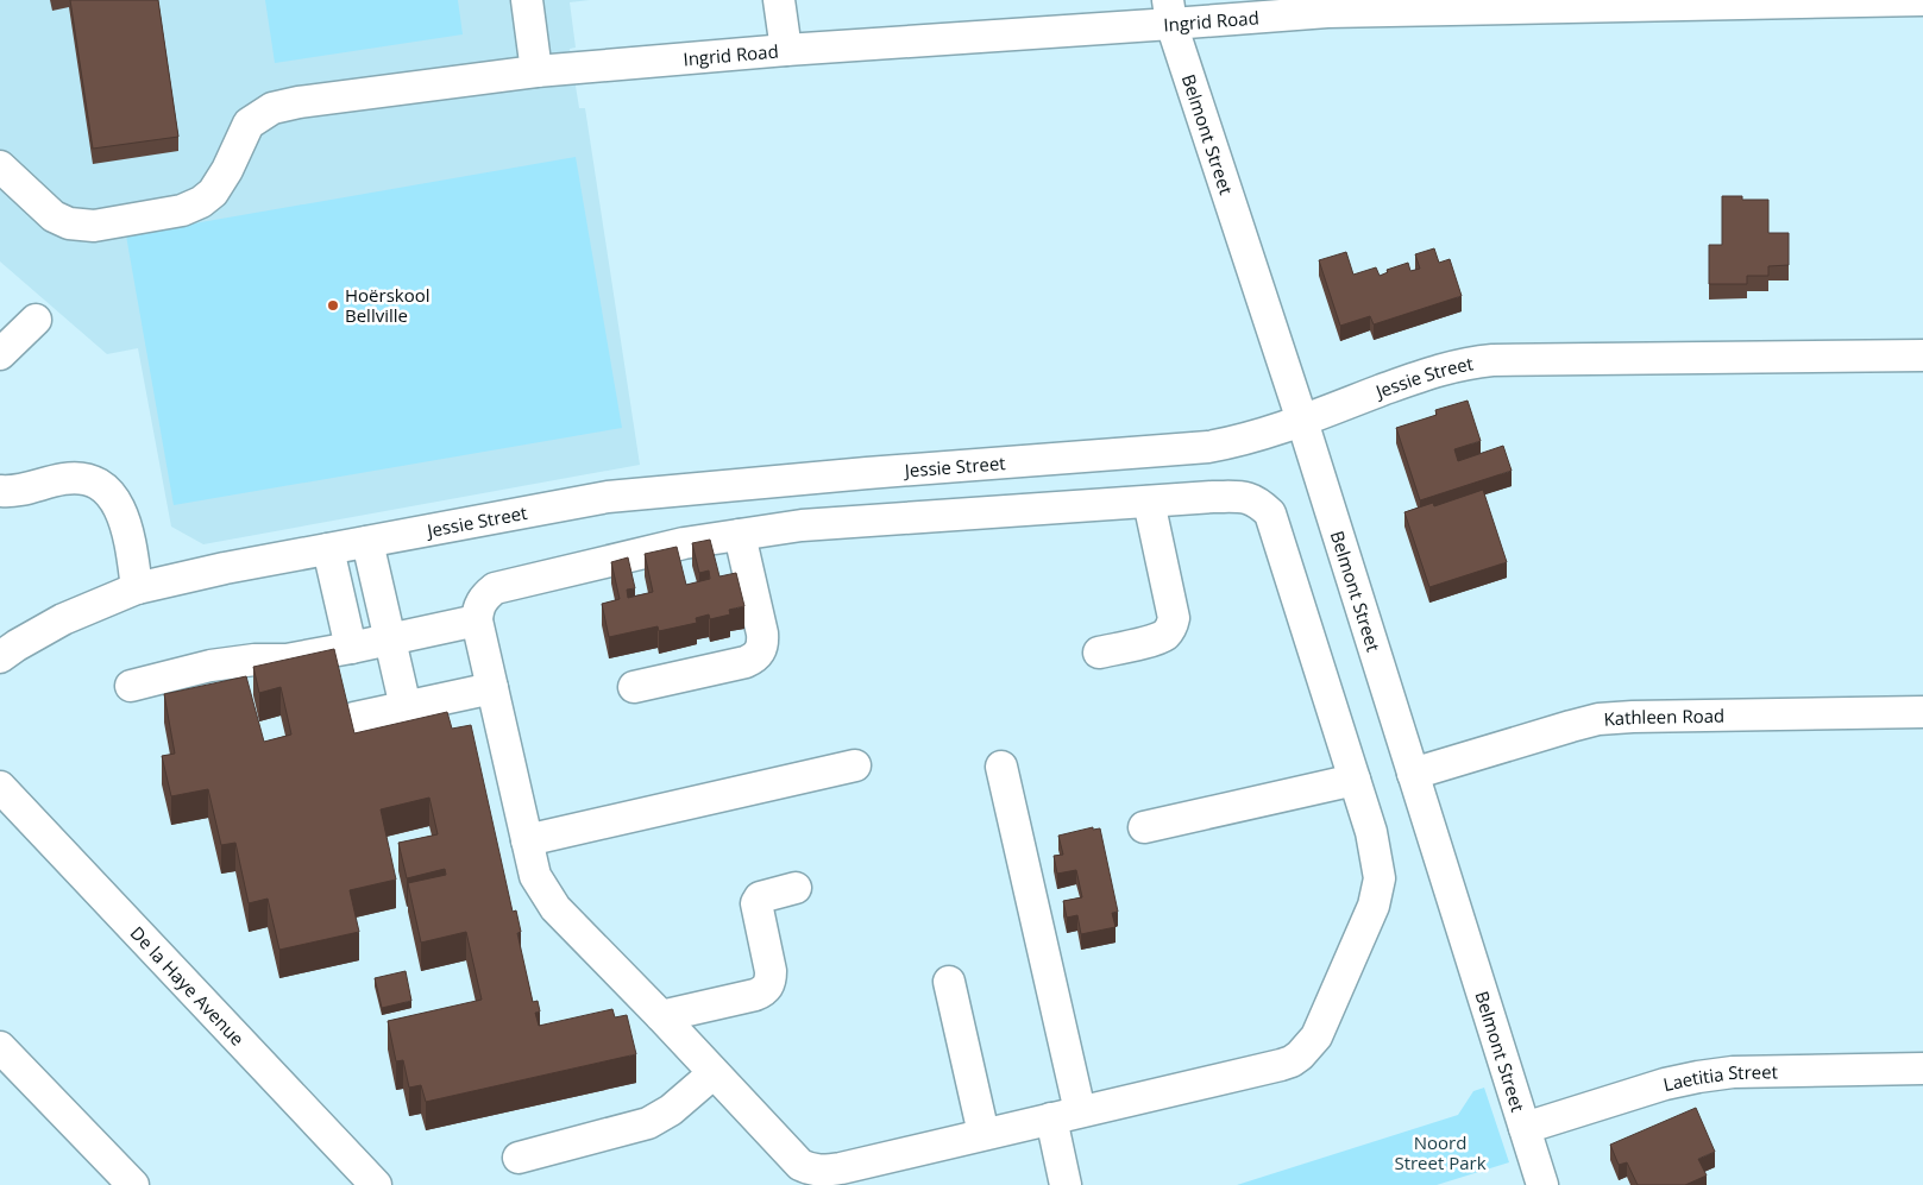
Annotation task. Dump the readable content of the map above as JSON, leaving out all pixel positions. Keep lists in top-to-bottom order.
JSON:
{
  "streets": {
    "street": [
      "Ingrid Road",
      "Belmont Street",
      "Jessie Street",
      "Kathleen Road",
      "De la Haye Avenue",
      "Laetitia Street"
    ]
  },
  "crossings": [
    ["Ingrid Road", "Belmont Street"],
    ["Belmont Street", "Jessie Street"],
    ["Belmont Street", "Kathleen Road"],
    ["Belmont Street", "Laetitia Street"]
  ],
  "parks": ["Noord Street Park"],
  "places": ["Hoërskool Bellville"]
}
